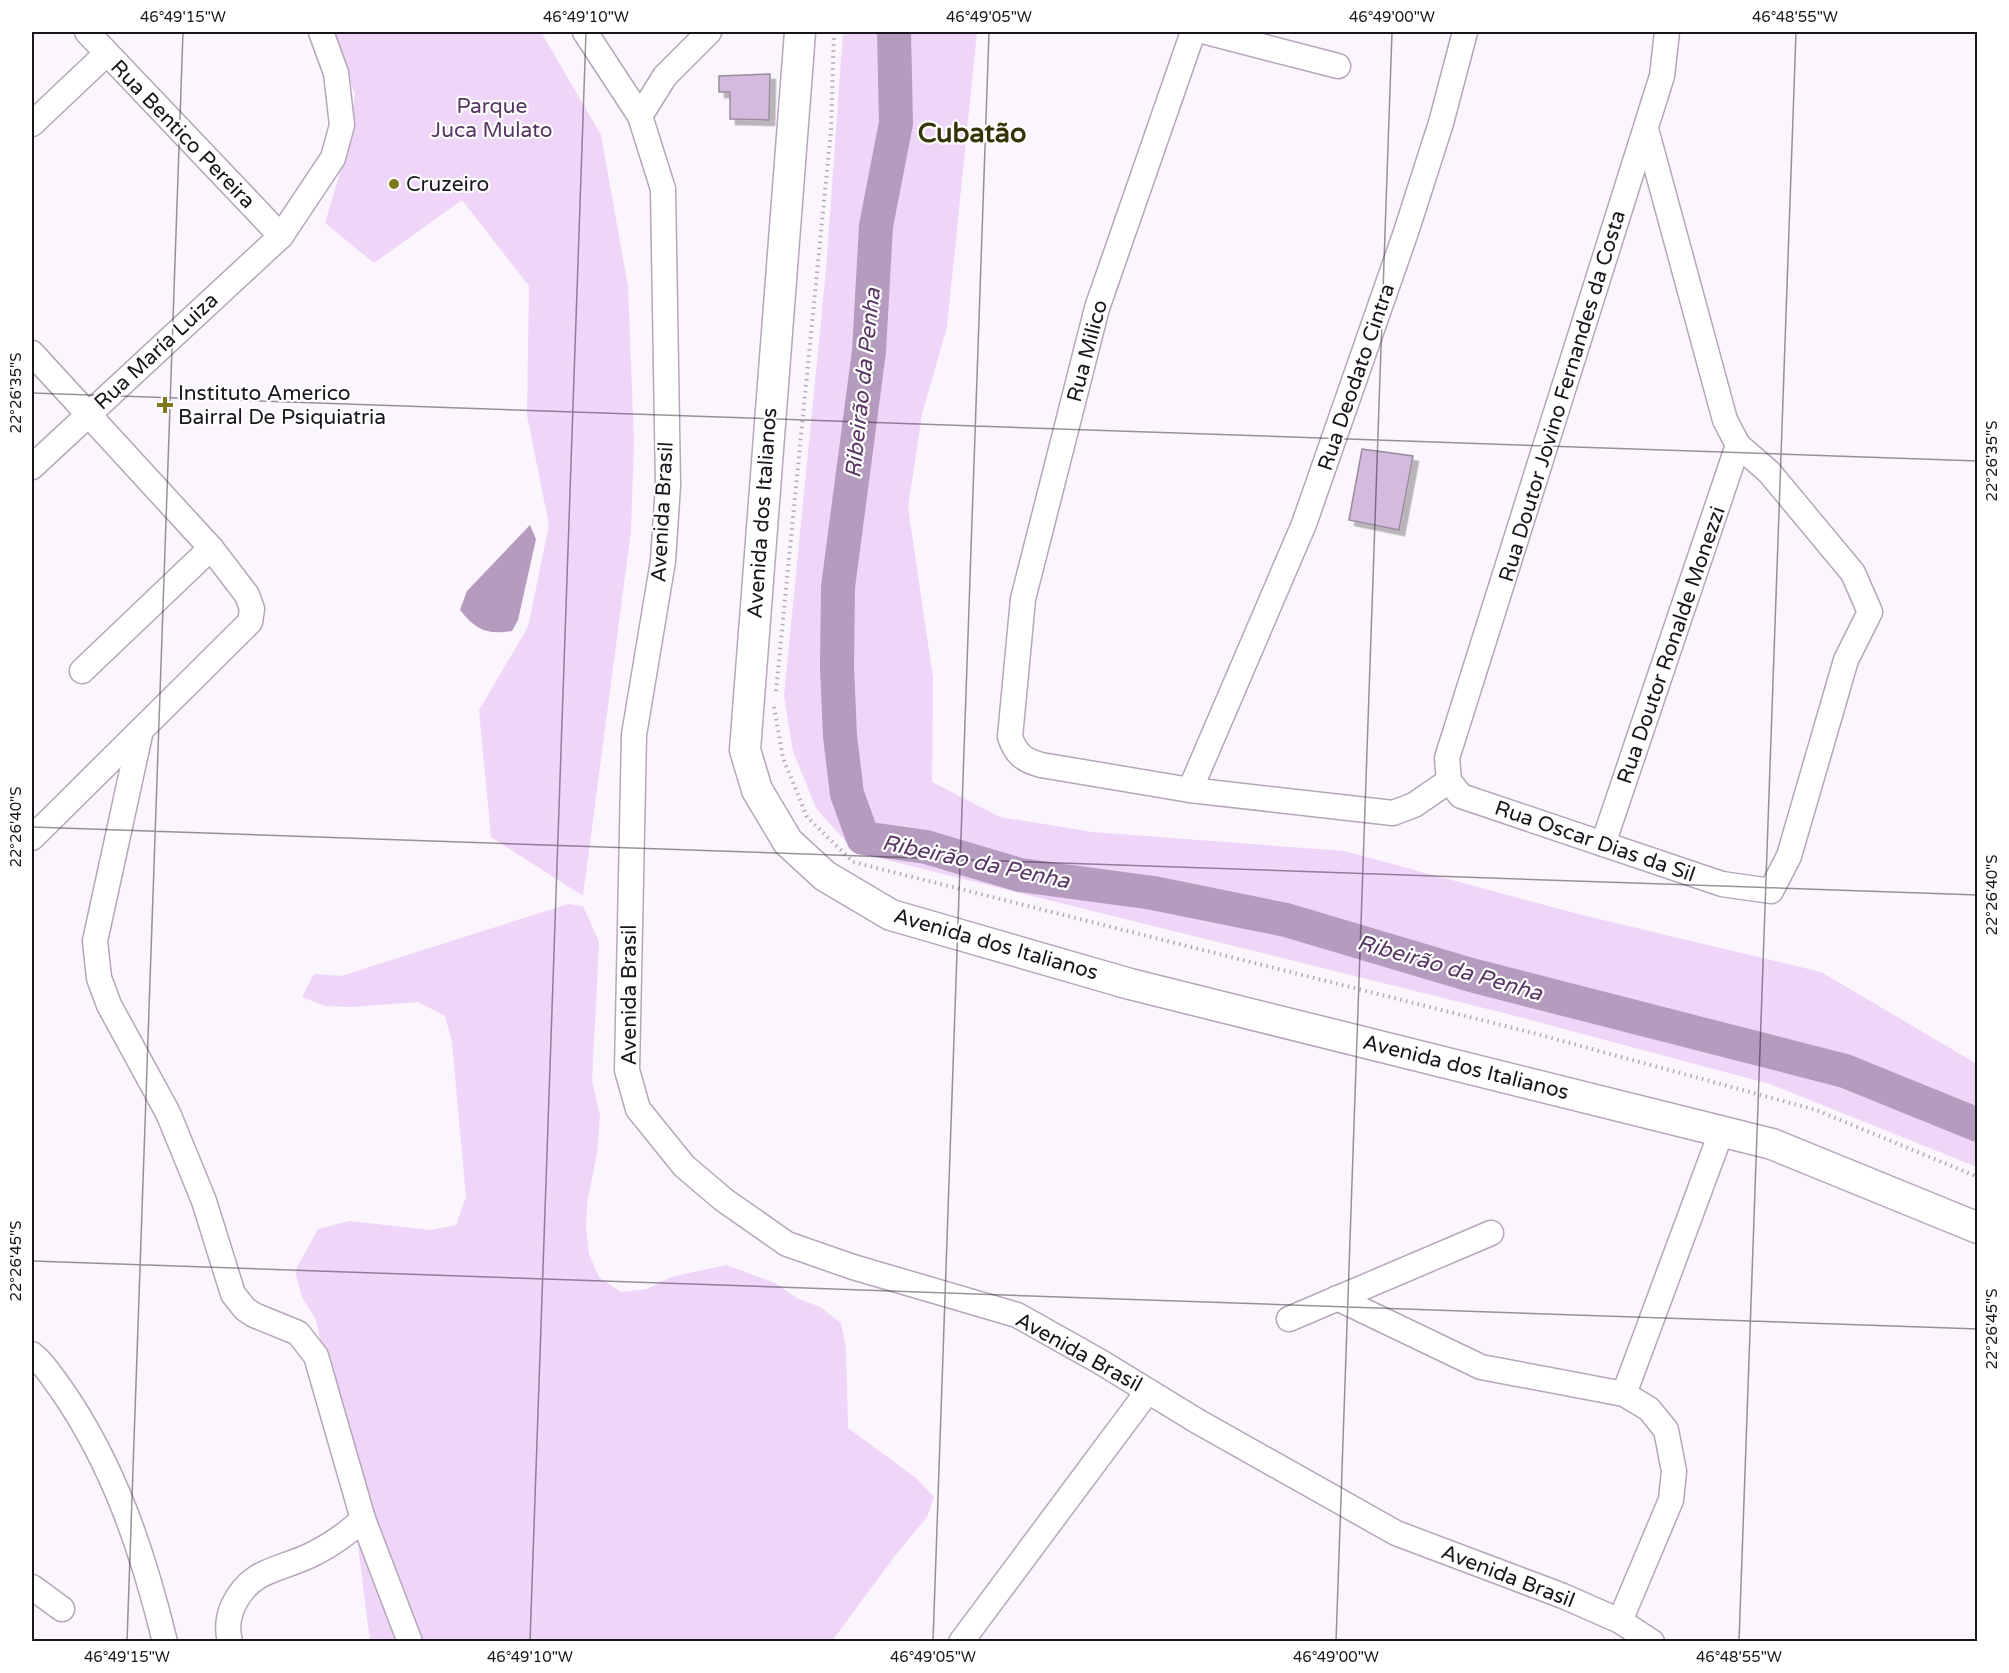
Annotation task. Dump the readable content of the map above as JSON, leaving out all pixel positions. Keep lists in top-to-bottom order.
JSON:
{
  "streets": {
    "main road": ["Avenida dos Italianos"],
    "street": [
      "Rua Bentico Pereira",
      "Rua María Luiza",
      "Rua Milico",
      "Rua Deodato Cintra",
      "Rua Doutor Jovino Fernandes da Costa",
      "Avenida Brasil",
      "Rua Doutor Ronalde Monezzi",
      "Rua Oscar Dias da Sil"
    ]
  },
  "crossings": [
    ["Rua Bentico Pereira", "Rua María Luiza"],
    ["Rua Milico", "Rua Deodato Cintra"],
    ["Rua Milico", "Rua Doutor Jovino Fernandes da Costa"],
    ["Rua Milico", "Rua Oscar Dias da Sil"],
    ["Rua Doutor Jovino Fernandes da Costa", "Rua Oscar Dias da Sil"],
    ["Rua Doutor Ronalde Monezzi", "Rua Oscar Dias da Sil"]
  ],
  "districts": ["Cubatão"],
  "water": ["Ribeirão da Penha"],
  "parks": ["Parque Juca Mulato"],
  "places": {
    "other": ["Cruzeiro"],
    "health": ["Instituto Americo Bairral De Psiquiatria"]
  },
  "coordinates": [
    "46°49'15\"W",
    "46°49'10\"W",
    "46°49'05\"W",
    "46°49'00\"W",
    "46°48'55\"W",
    "22°26'35\"S",
    "22°26'40\"S",
    "22°26'45\"S"
  ]
}
